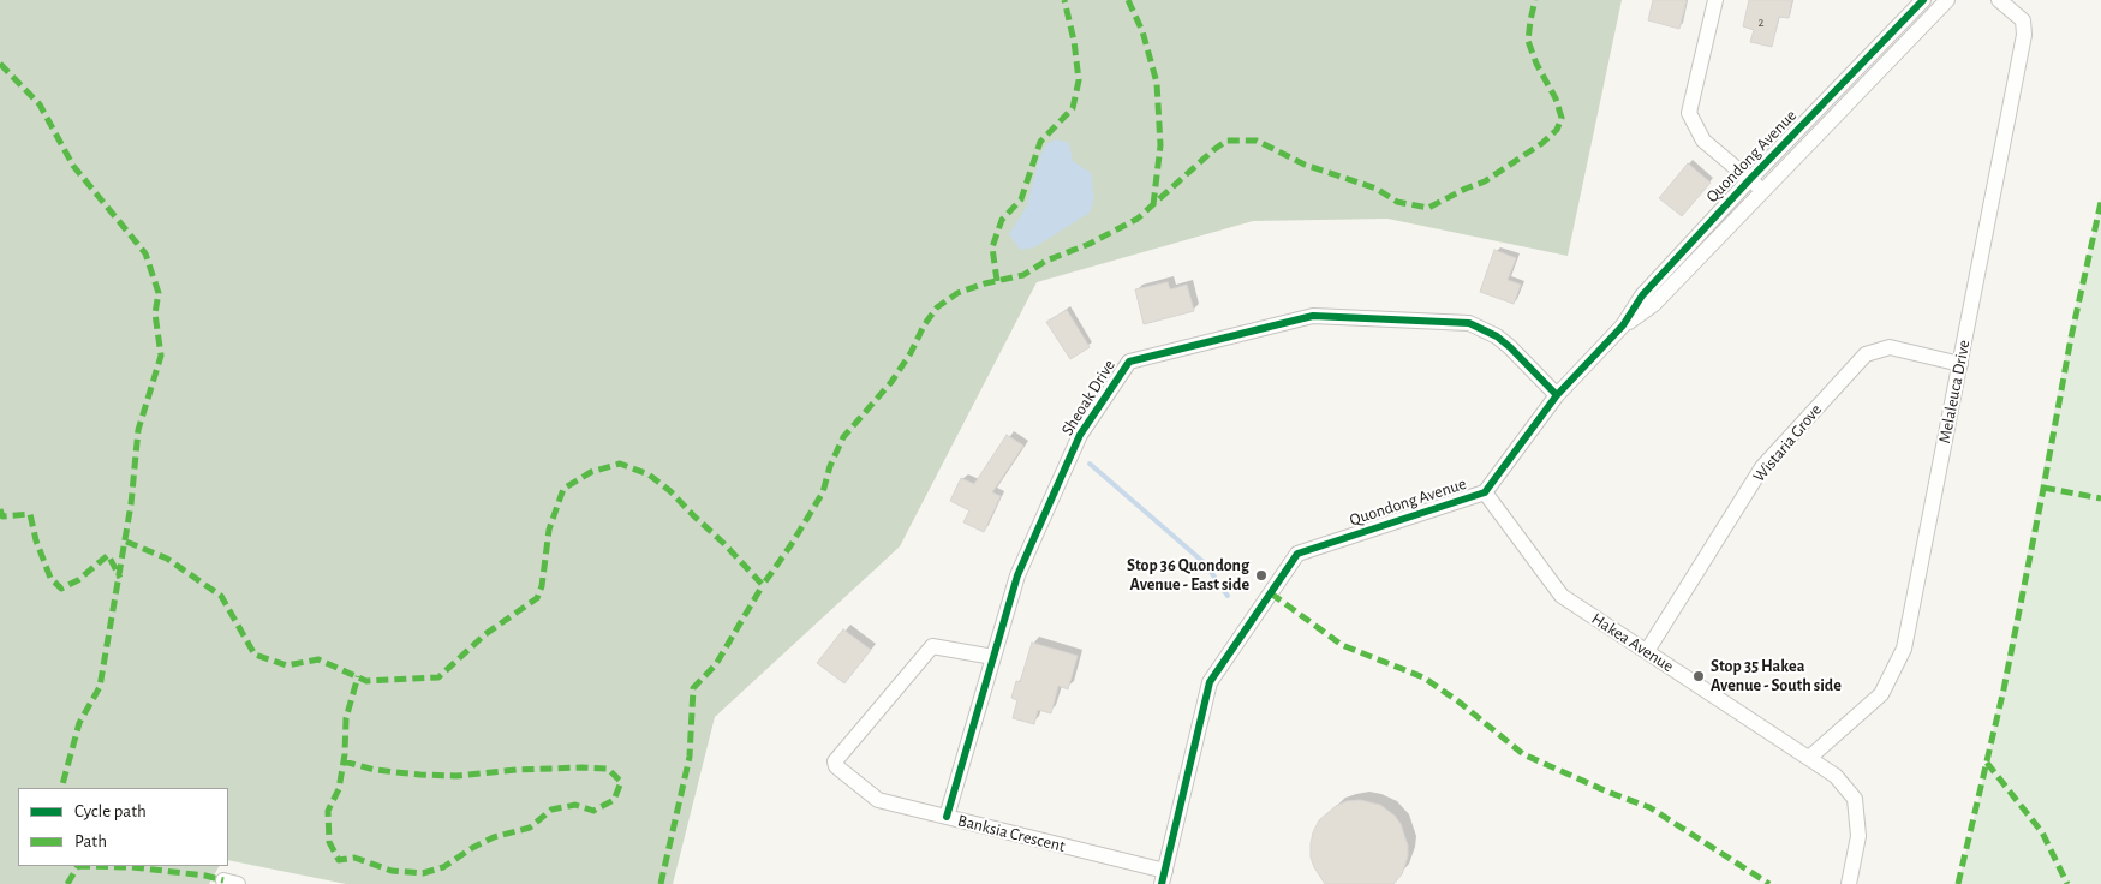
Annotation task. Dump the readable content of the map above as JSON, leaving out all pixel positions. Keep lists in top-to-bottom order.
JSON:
{
  "streets": {
    "street": [
      "Quondong Avenue",
      "Melaleuca Drive",
      "Sheoak Drive",
      "Wistaria Grove",
      "Hakea Avenue",
      "Banksia Crescent"
    ]
  },
  "crossings": [
    ["Quondong Avenue", "Sheoak Drive"],
    ["Quondong Avenue", "Hakea Avenue"],
    ["Quondong Avenue", "Banksia Crescent"],
    ["Melaleuca Drive", "Wistaria Grove"],
    ["Melaleuca Drive", "Hakea Avenue"],
    ["Sheoak Drive", "Banksia Crescent"],
    ["Wistaria Grove", "Hakea Avenue"]
  ],
  "places": ["Stop 36 Quondong Avenue - East side", "Stop 35 Hakea Avenue - South side"],
  "house_numbers": ["2"],
  "legend": ["Cycle path", "Path"]
}
